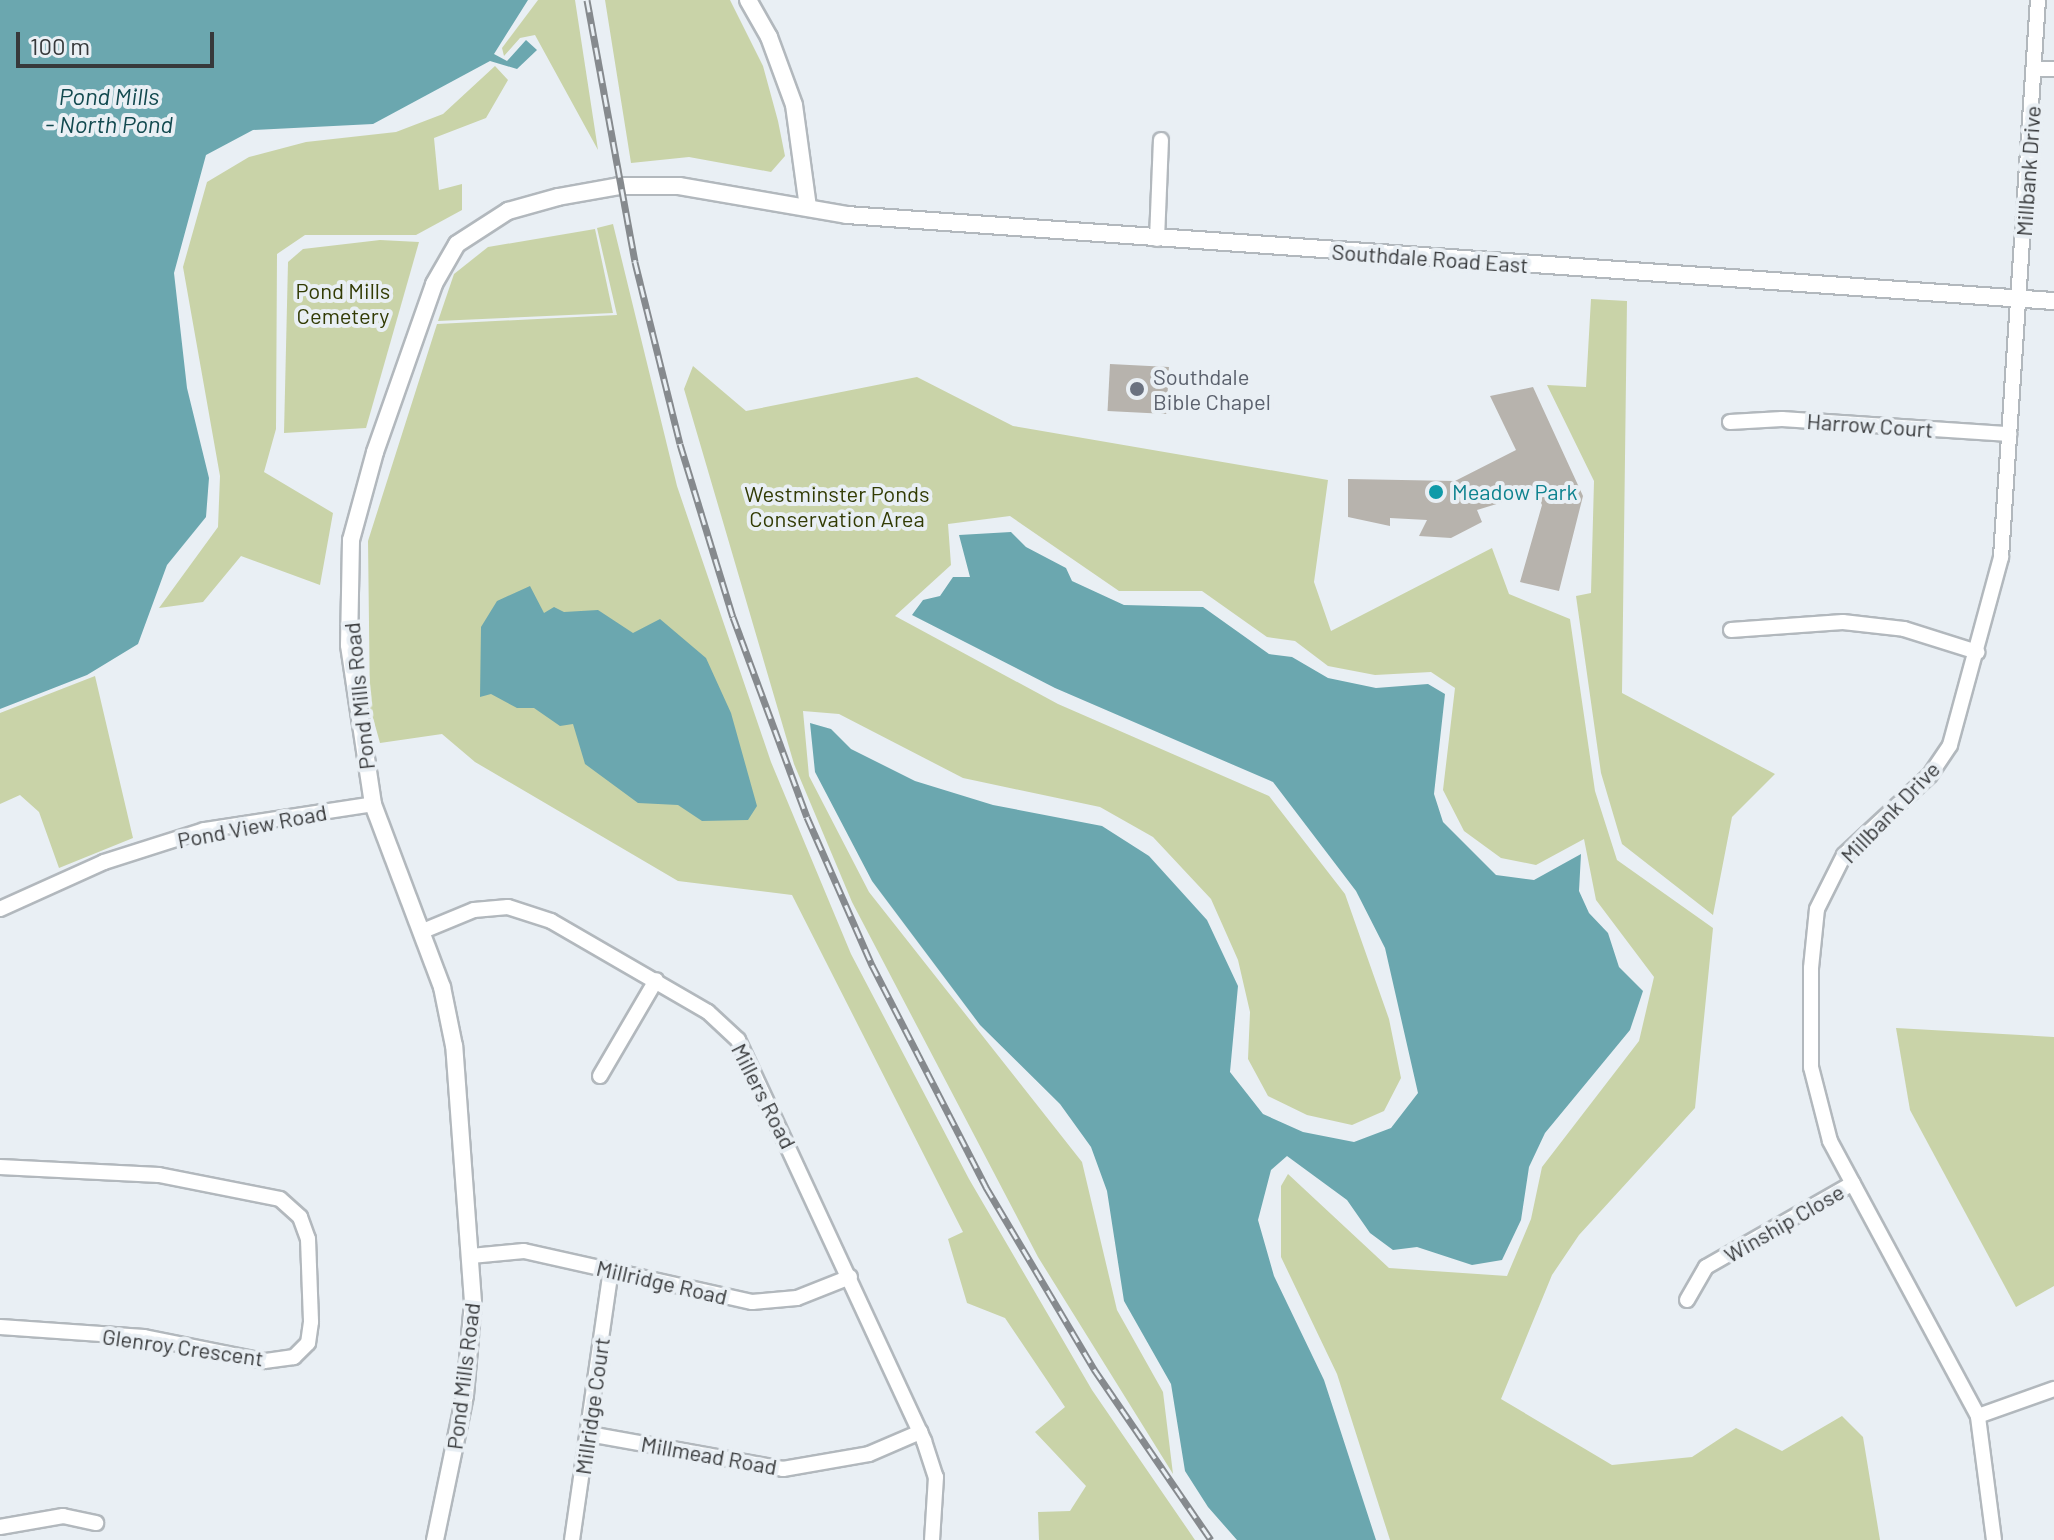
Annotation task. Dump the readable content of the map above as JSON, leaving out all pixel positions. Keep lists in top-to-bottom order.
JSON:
{
  "streets": {
    "main road": ["Southdale Road East", "Pond Mills Road"],
    "street": [
      "Millbank Drive",
      "Harrow Court",
      "Pond View Road",
      "Millers Road",
      "Winship Close",
      "Millridge Road",
      "Glenroy Crescent",
      "Millridge Court",
      "Millmead Road"
    ]
  },
  "crossings": [
    ["Millbank Drive", "Southdale Road East"],
    ["Millbank Drive", "Harrow Court"],
    ["Millbank Drive", "Winship Close"],
    ["Southdale Road East", "Pond Mills Road"],
    ["Pond Mills Road", "Pond View Road"],
    ["Pond Mills Road", "Millers Road"],
    ["Pond Mills Road", "Millridge Road"],
    ["Millers Road", "Millridge Road"],
    ["Millers Road", "Millmead Road"],
    ["Millridge Road", "Millridge Court"],
    ["Millridge Court", "Millmead Road"]
  ],
  "water": ["Pond Mills - North Pond"],
  "parks": ["Pond Mills Cemetery", "Westminster Ponds Conservation Area"],
  "places": ["Southdale Bible Chapel", "Meadow Park"],
  "scale_bar": "100 m"
}
